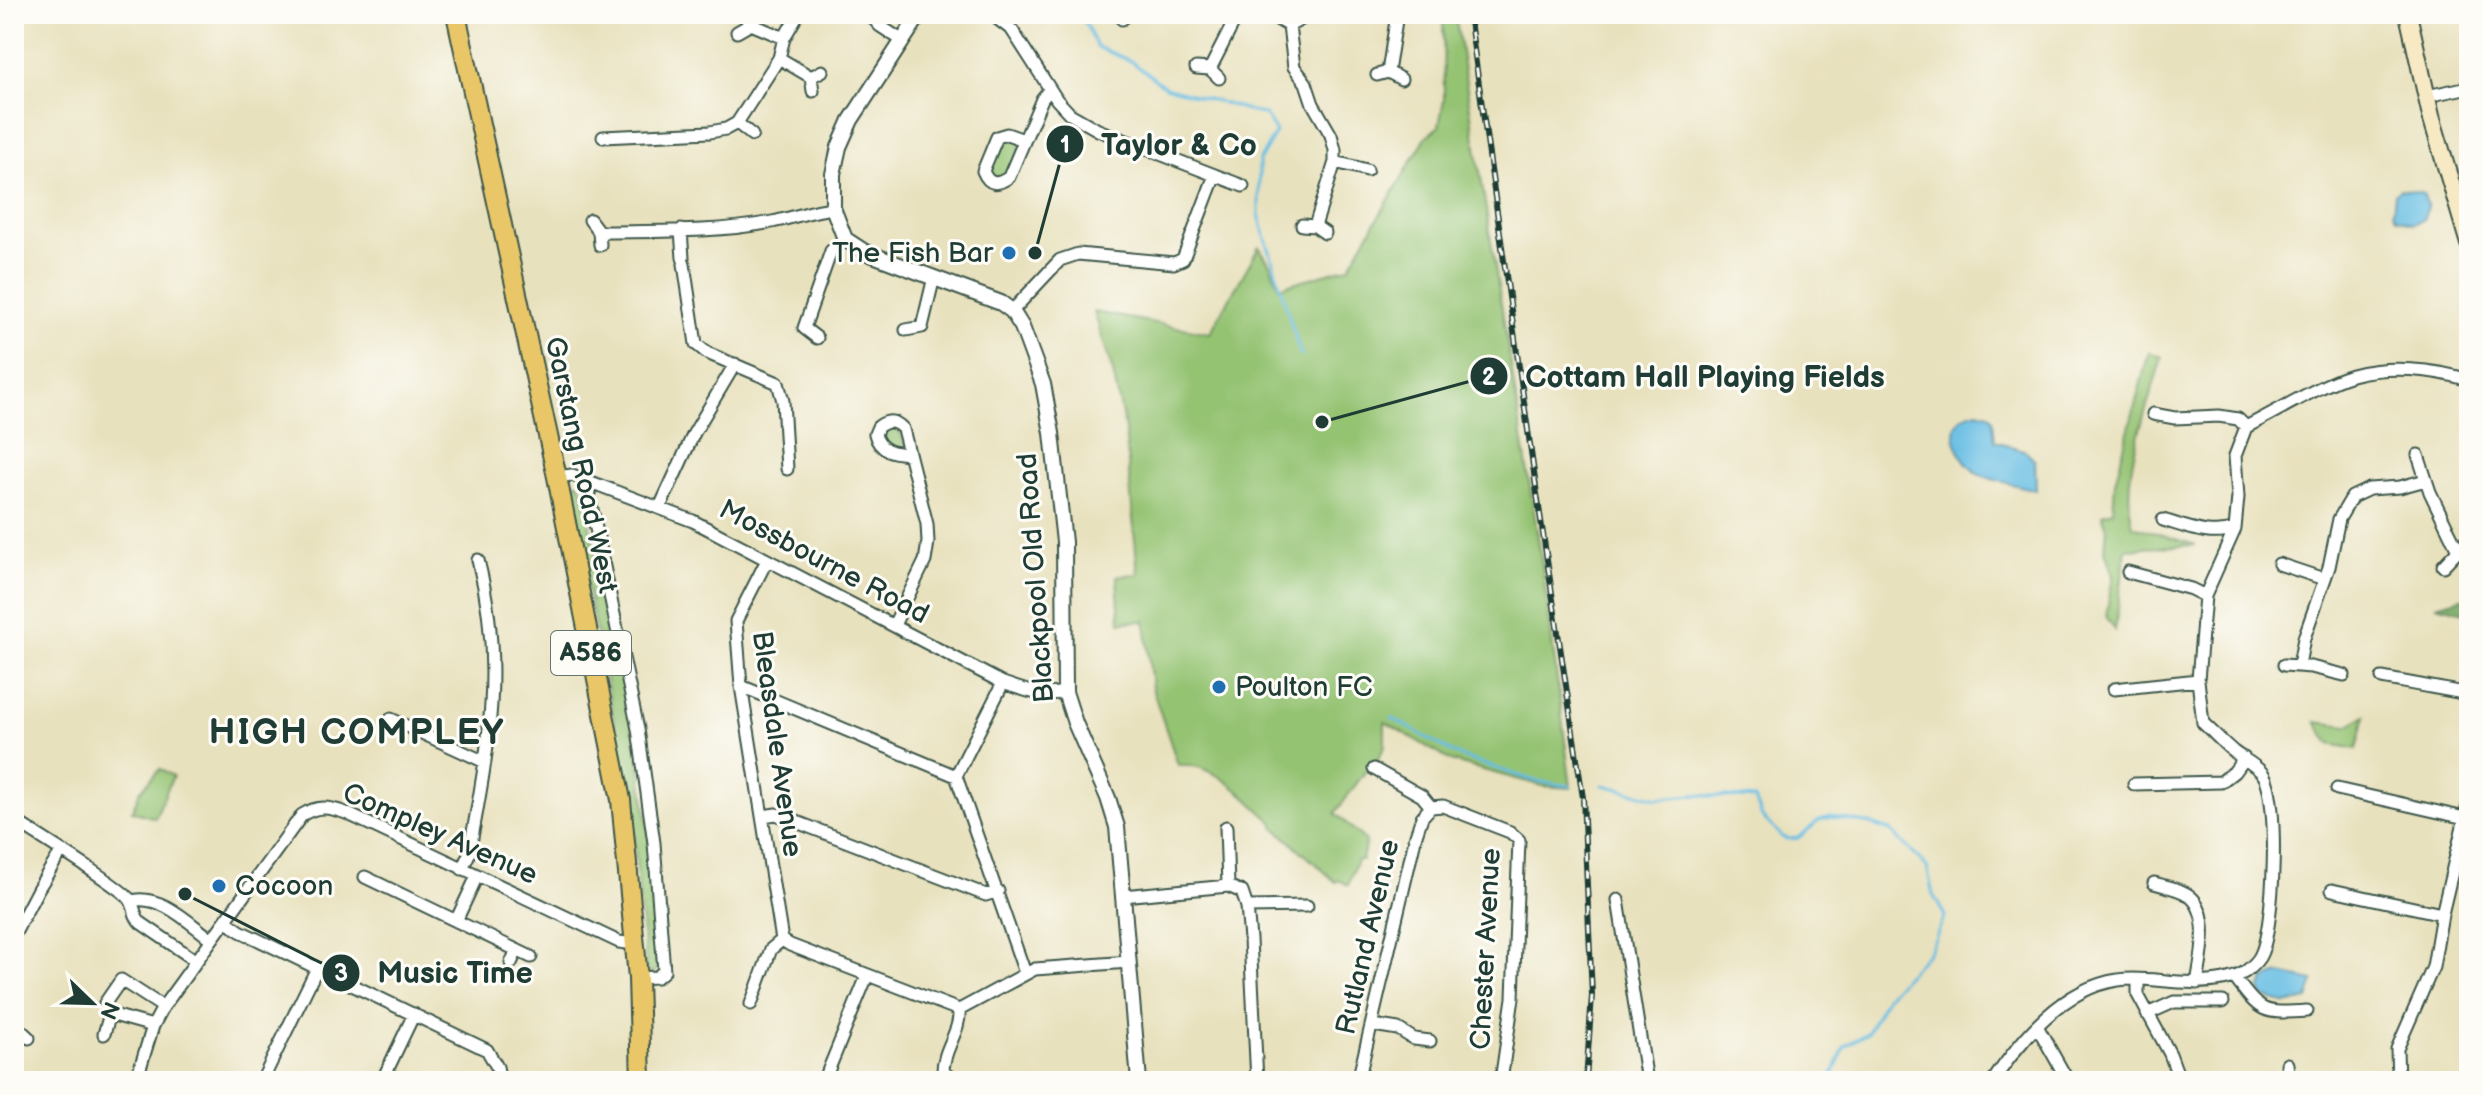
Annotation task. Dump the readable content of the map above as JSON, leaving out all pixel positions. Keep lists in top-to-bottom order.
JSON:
{
  "streets": {
    "main road": ["Garstang Road West", "A586"],
    "street": [
      "Mossbourne Road",
      "Blackpool Old Road",
      "Bleasdale Avenue",
      "Compley Avenue",
      "Rutland Avenue",
      "Chester Avenue"
    ]
  },
  "crossings": [
    ["Garstang Road West", "Mossbourne Road"],
    ["Garstang Road West", "Compley Avenue"],
    ["Mossbourne Road", "Blackpool Old Road"],
    ["Mossbourne Road", "Bleasdale Avenue"],
    ["Rutland Avenue", "Chester Avenue"]
  ],
  "districts": ["HIGH COMPLEY"],
  "places": [
    "The Fish Bar",
    "Taylor & Co",
    "Cottam Hall Playing Fields",
    "Poulton FC",
    "Cocoon",
    "Music Time"
  ],
  "north": "bottom right"
}
